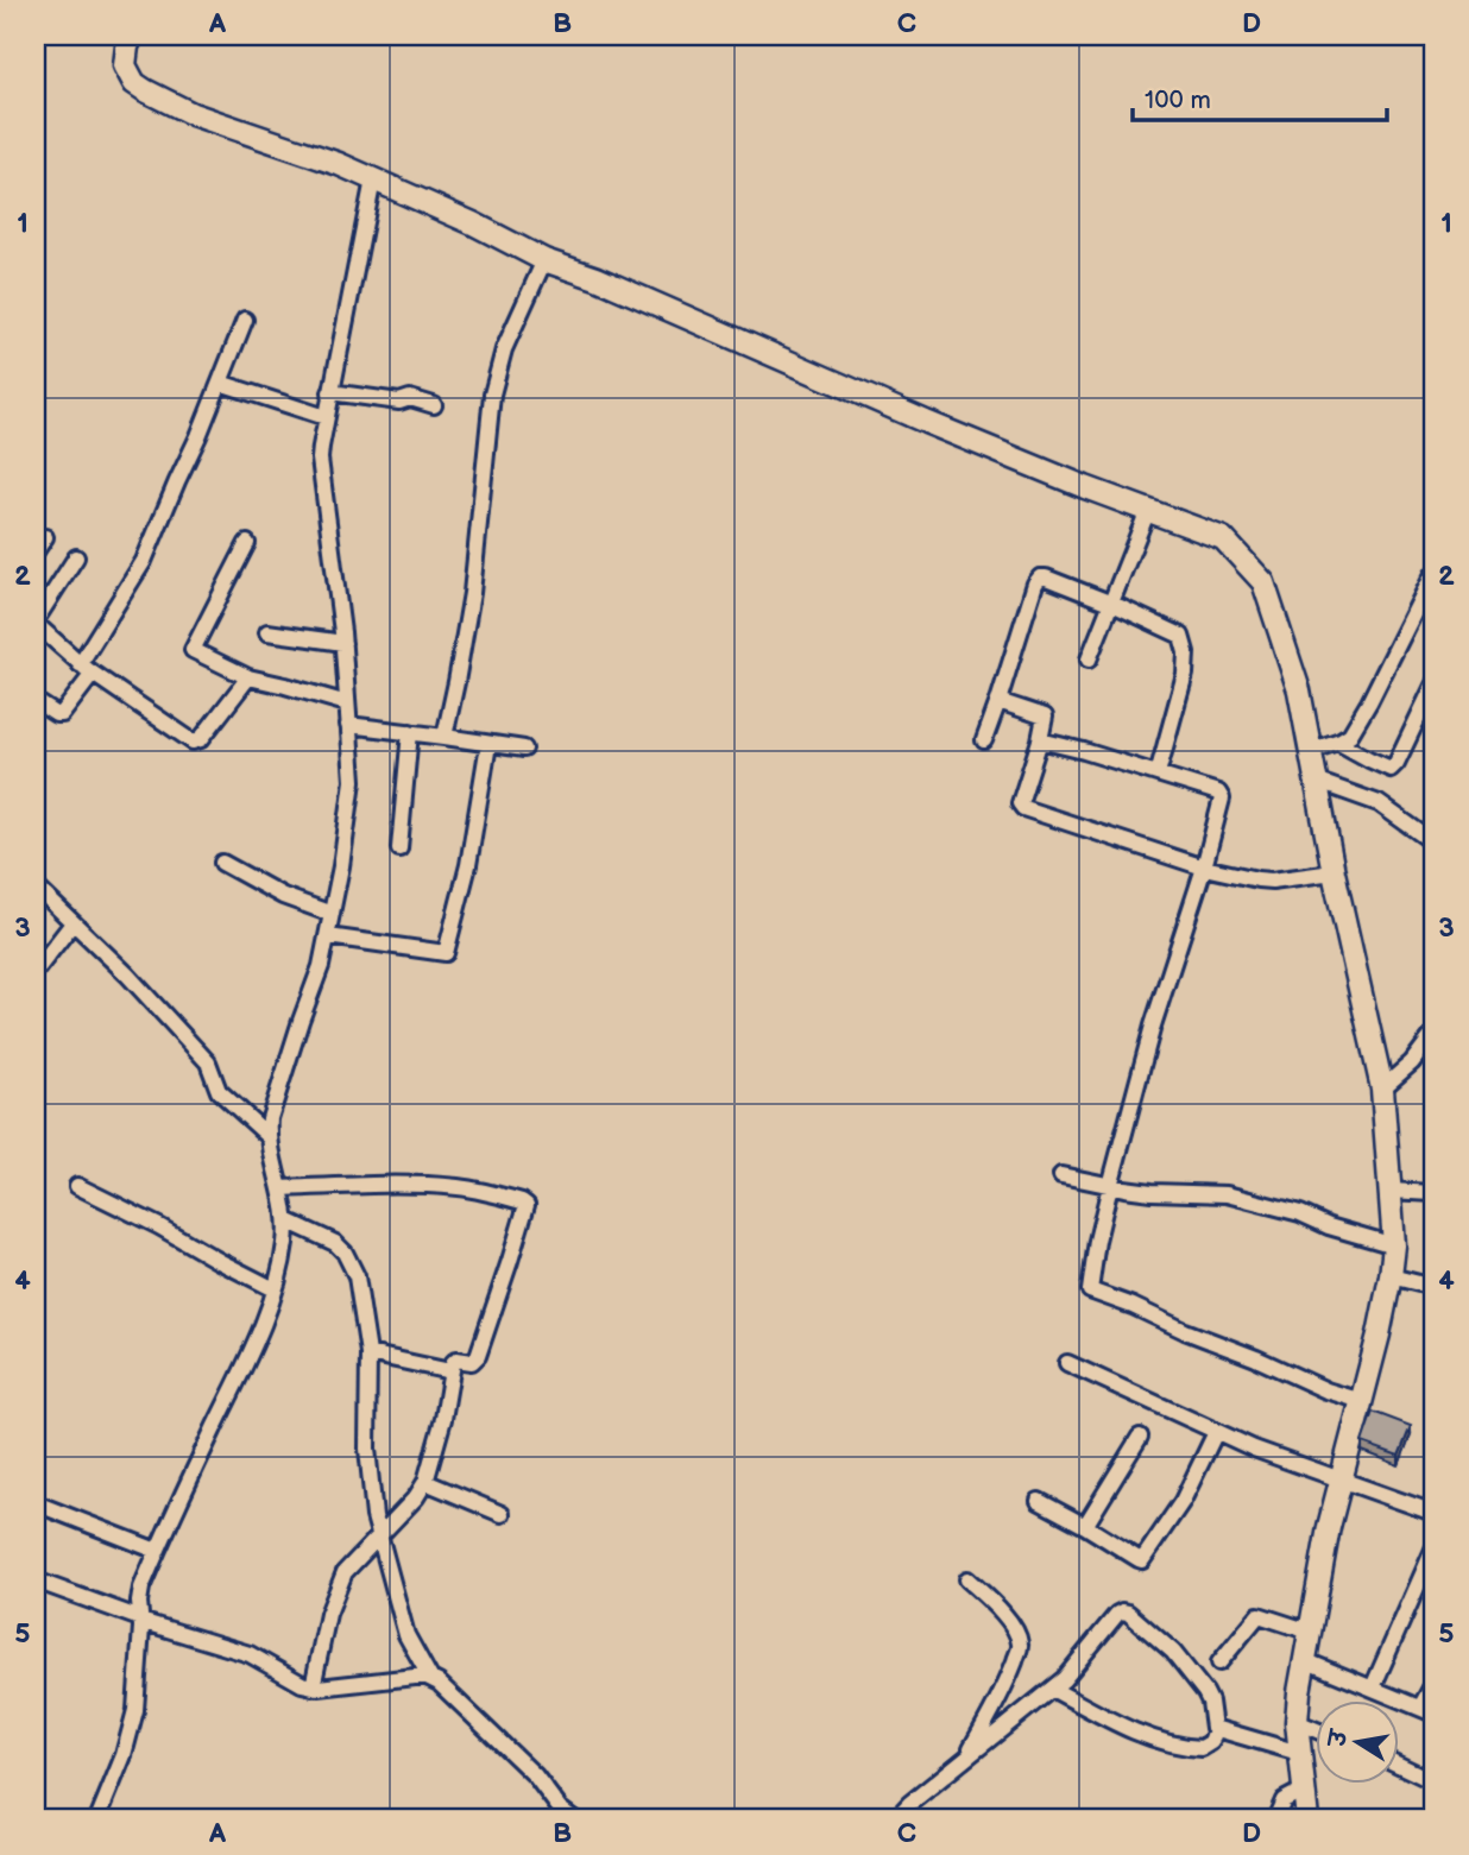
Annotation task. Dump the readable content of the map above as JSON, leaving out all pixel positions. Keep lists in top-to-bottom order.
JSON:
{
  "scale_bar": "100 m",
  "north": "left",
  "grid": {
    "columns": [
      "A",
      "B",
      "C",
      "D"
    ],
    "rows": [
      "1",
      "2",
      "3",
      "4",
      "5"
    ]
  }
}
